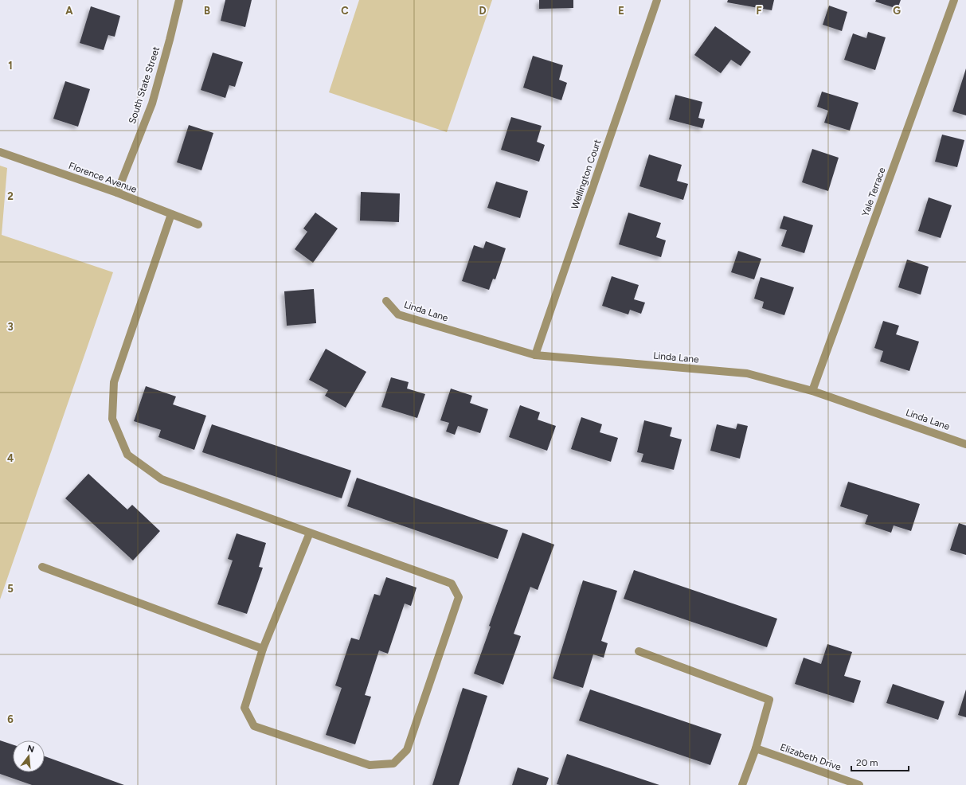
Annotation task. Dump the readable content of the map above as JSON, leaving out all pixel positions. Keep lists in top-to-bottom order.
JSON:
{
  "streets": {
    "street": [
      "South State Street",
      "Wellington Court",
      "Florence Avenue",
      "Yale Terrace",
      "Linda Lane",
      "Elizabeth Drive"
    ]
  },
  "crossings": [
    ["South State Street", "Florence Avenue"],
    ["Wellington Court", "Linda Lane"],
    ["Yale Terrace", "Linda Lane"]
  ],
  "scale_bar": "20 m",
  "north": "top",
  "grid": {
    "columns": [
      "A",
      "B",
      "C",
      "D",
      "E",
      "F",
      "G"
    ],
    "rows": [
      "1",
      "2",
      "3",
      "4",
      "5",
      "6"
    ]
  }
}
